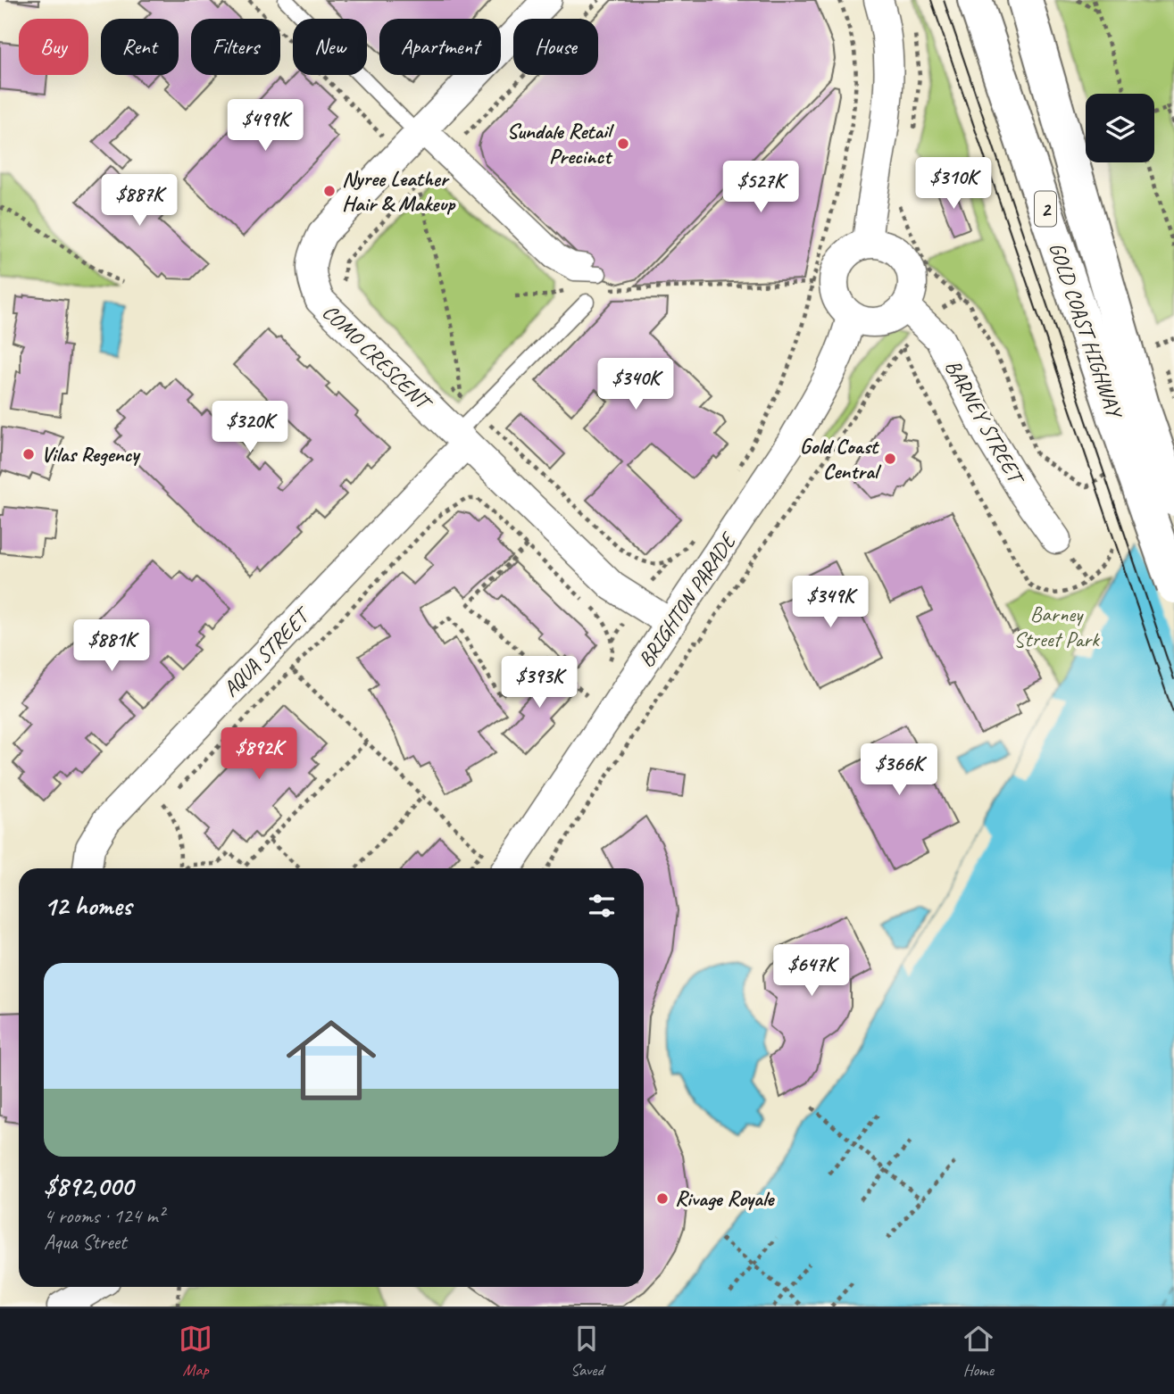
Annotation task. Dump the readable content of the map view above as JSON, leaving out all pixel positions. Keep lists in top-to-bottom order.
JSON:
{
  "streets": {
    "highway": ["2", "GOLD COAST HIGHWAY"],
    "street": [
      "COMO CRESCENT",
      "BARNEY STREET",
      "BRIGHTON PARADE",
      "AQUA STREET"
    ]
  },
  "crossings": [
    ["COMO CRESCENT", "BRIGHTON PARADE"],
    ["COMO CRESCENT", "AQUA STREET"],
    ["BARNEY STREET", "BRIGHTON PARADE"]
  ],
  "parks": ["Barney Street Park"],
  "places": [
    "Sundale Retail Precinct",
    "Nyree Leather Hair & Makeup",
    "Vilas Regency",
    "Gold Coast Central",
    "Rivage Royale"
  ],
  "page": {
    "chip": [
      "Buy",
      "Rent",
      "Filters",
      "New",
      "Apartment",
      "House"
    ],
    "price": [
      "$499K",
      "$310K",
      "$527K",
      "$887K",
      "$340K",
      "$320K",
      "$349K",
      "$881K",
      "$393K",
      "$892K",
      "$366K",
      "$647K"
    ],
    "heading": "12 homes",
    "list": [
      {
        "name": "$892,000",
        "note": "4 rooms · 124 m² · Aqua Street"
      }
    ],
    "tabs": ["Map", "Saved", "Home"]
  }
}
